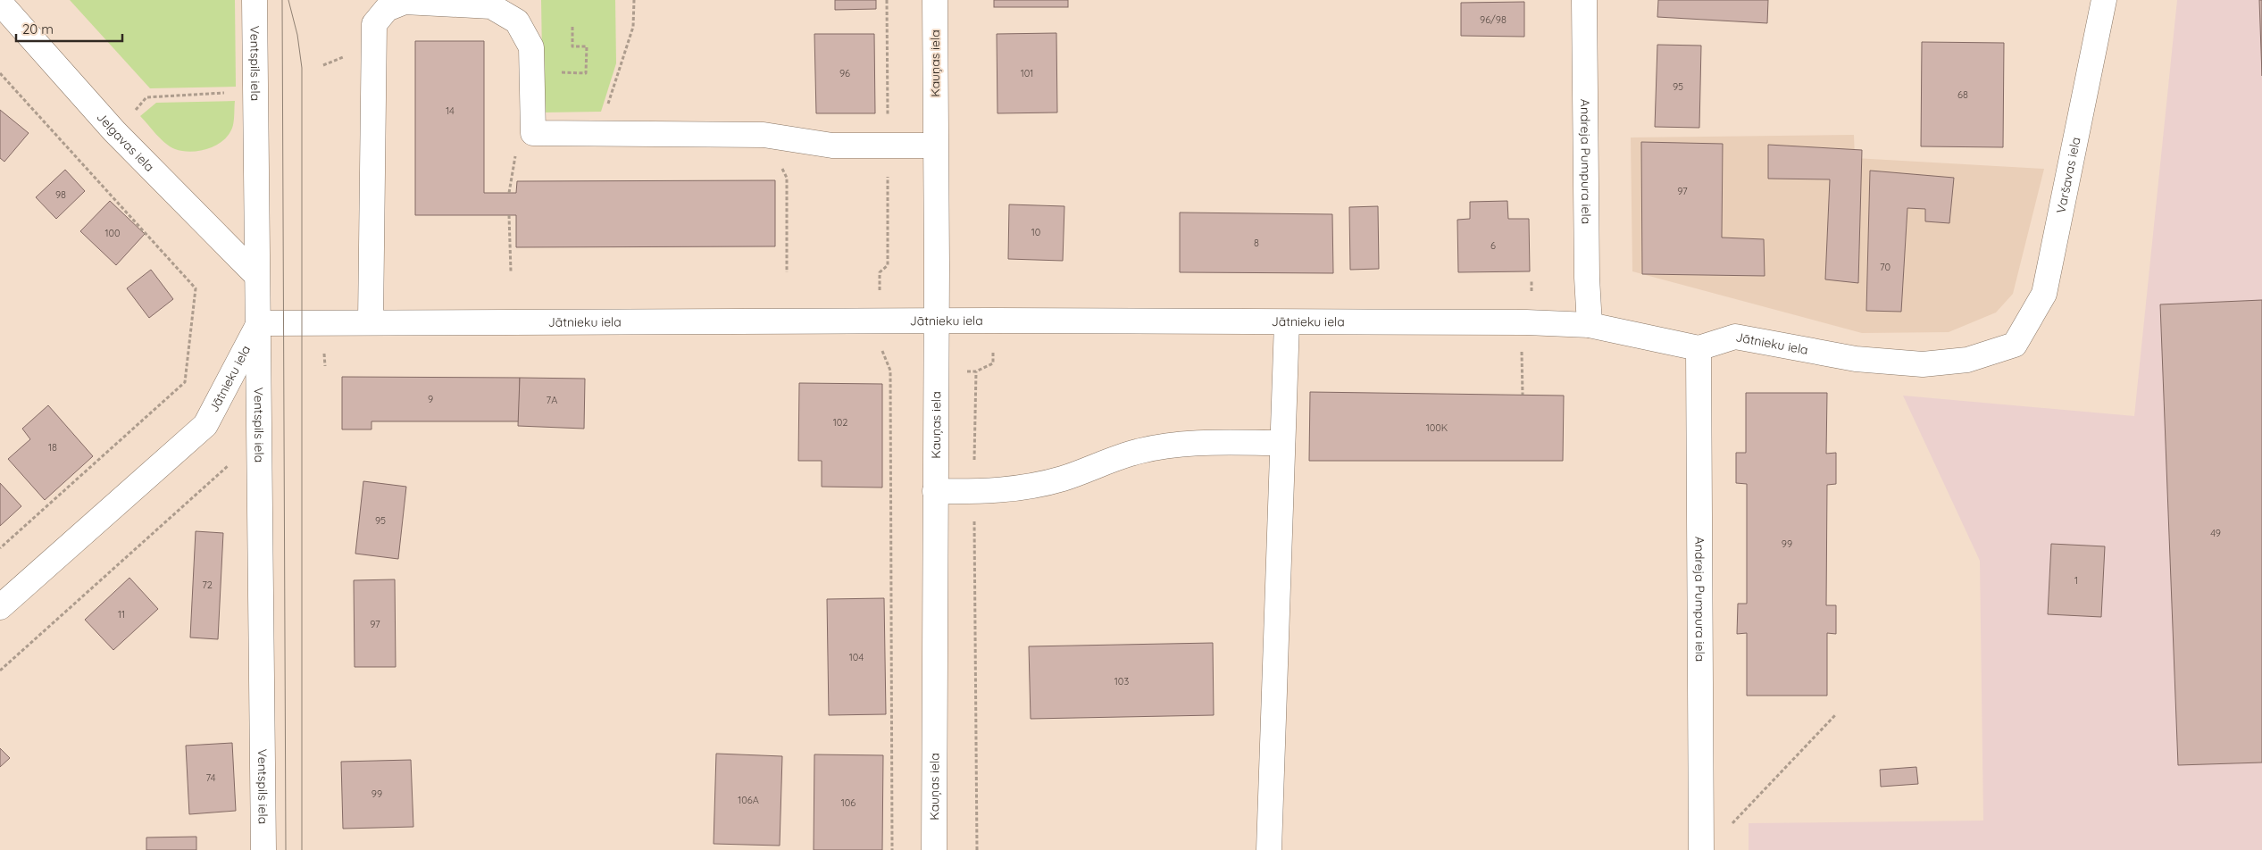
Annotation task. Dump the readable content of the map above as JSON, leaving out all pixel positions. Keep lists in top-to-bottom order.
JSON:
{
  "streets": {
    "street": [
      "Ventspils iela",
      "Kauņas iela",
      "Jelgavas iela",
      "Andreja Pumpura iela",
      "Varšavas iela",
      "Jātnieku iela"
    ]
  },
  "crossings": [
    ["Ventspils iela", "Jelgavas iela"],
    ["Ventspils iela", "Jātnieku iela"],
    ["Kauņas iela", "Jātnieku iela"],
    ["Andreja Pumpura iela", "Jātnieku iela"],
    ["Varšavas iela", "Jātnieku iela"]
  ],
  "house_numbers": [
    "96/98",
    "96",
    "101",
    "95",
    "68",
    "14",
    "97",
    "98",
    "10",
    "100",
    "8",
    "6",
    "70",
    "9",
    "7A",
    "102",
    "100K",
    "18",
    "95",
    "49",
    "99",
    "1",
    "72",
    "11",
    "97",
    "104",
    "103",
    "74",
    "99",
    "106A",
    "106"
  ],
  "scale_bar": "20 m"
}
